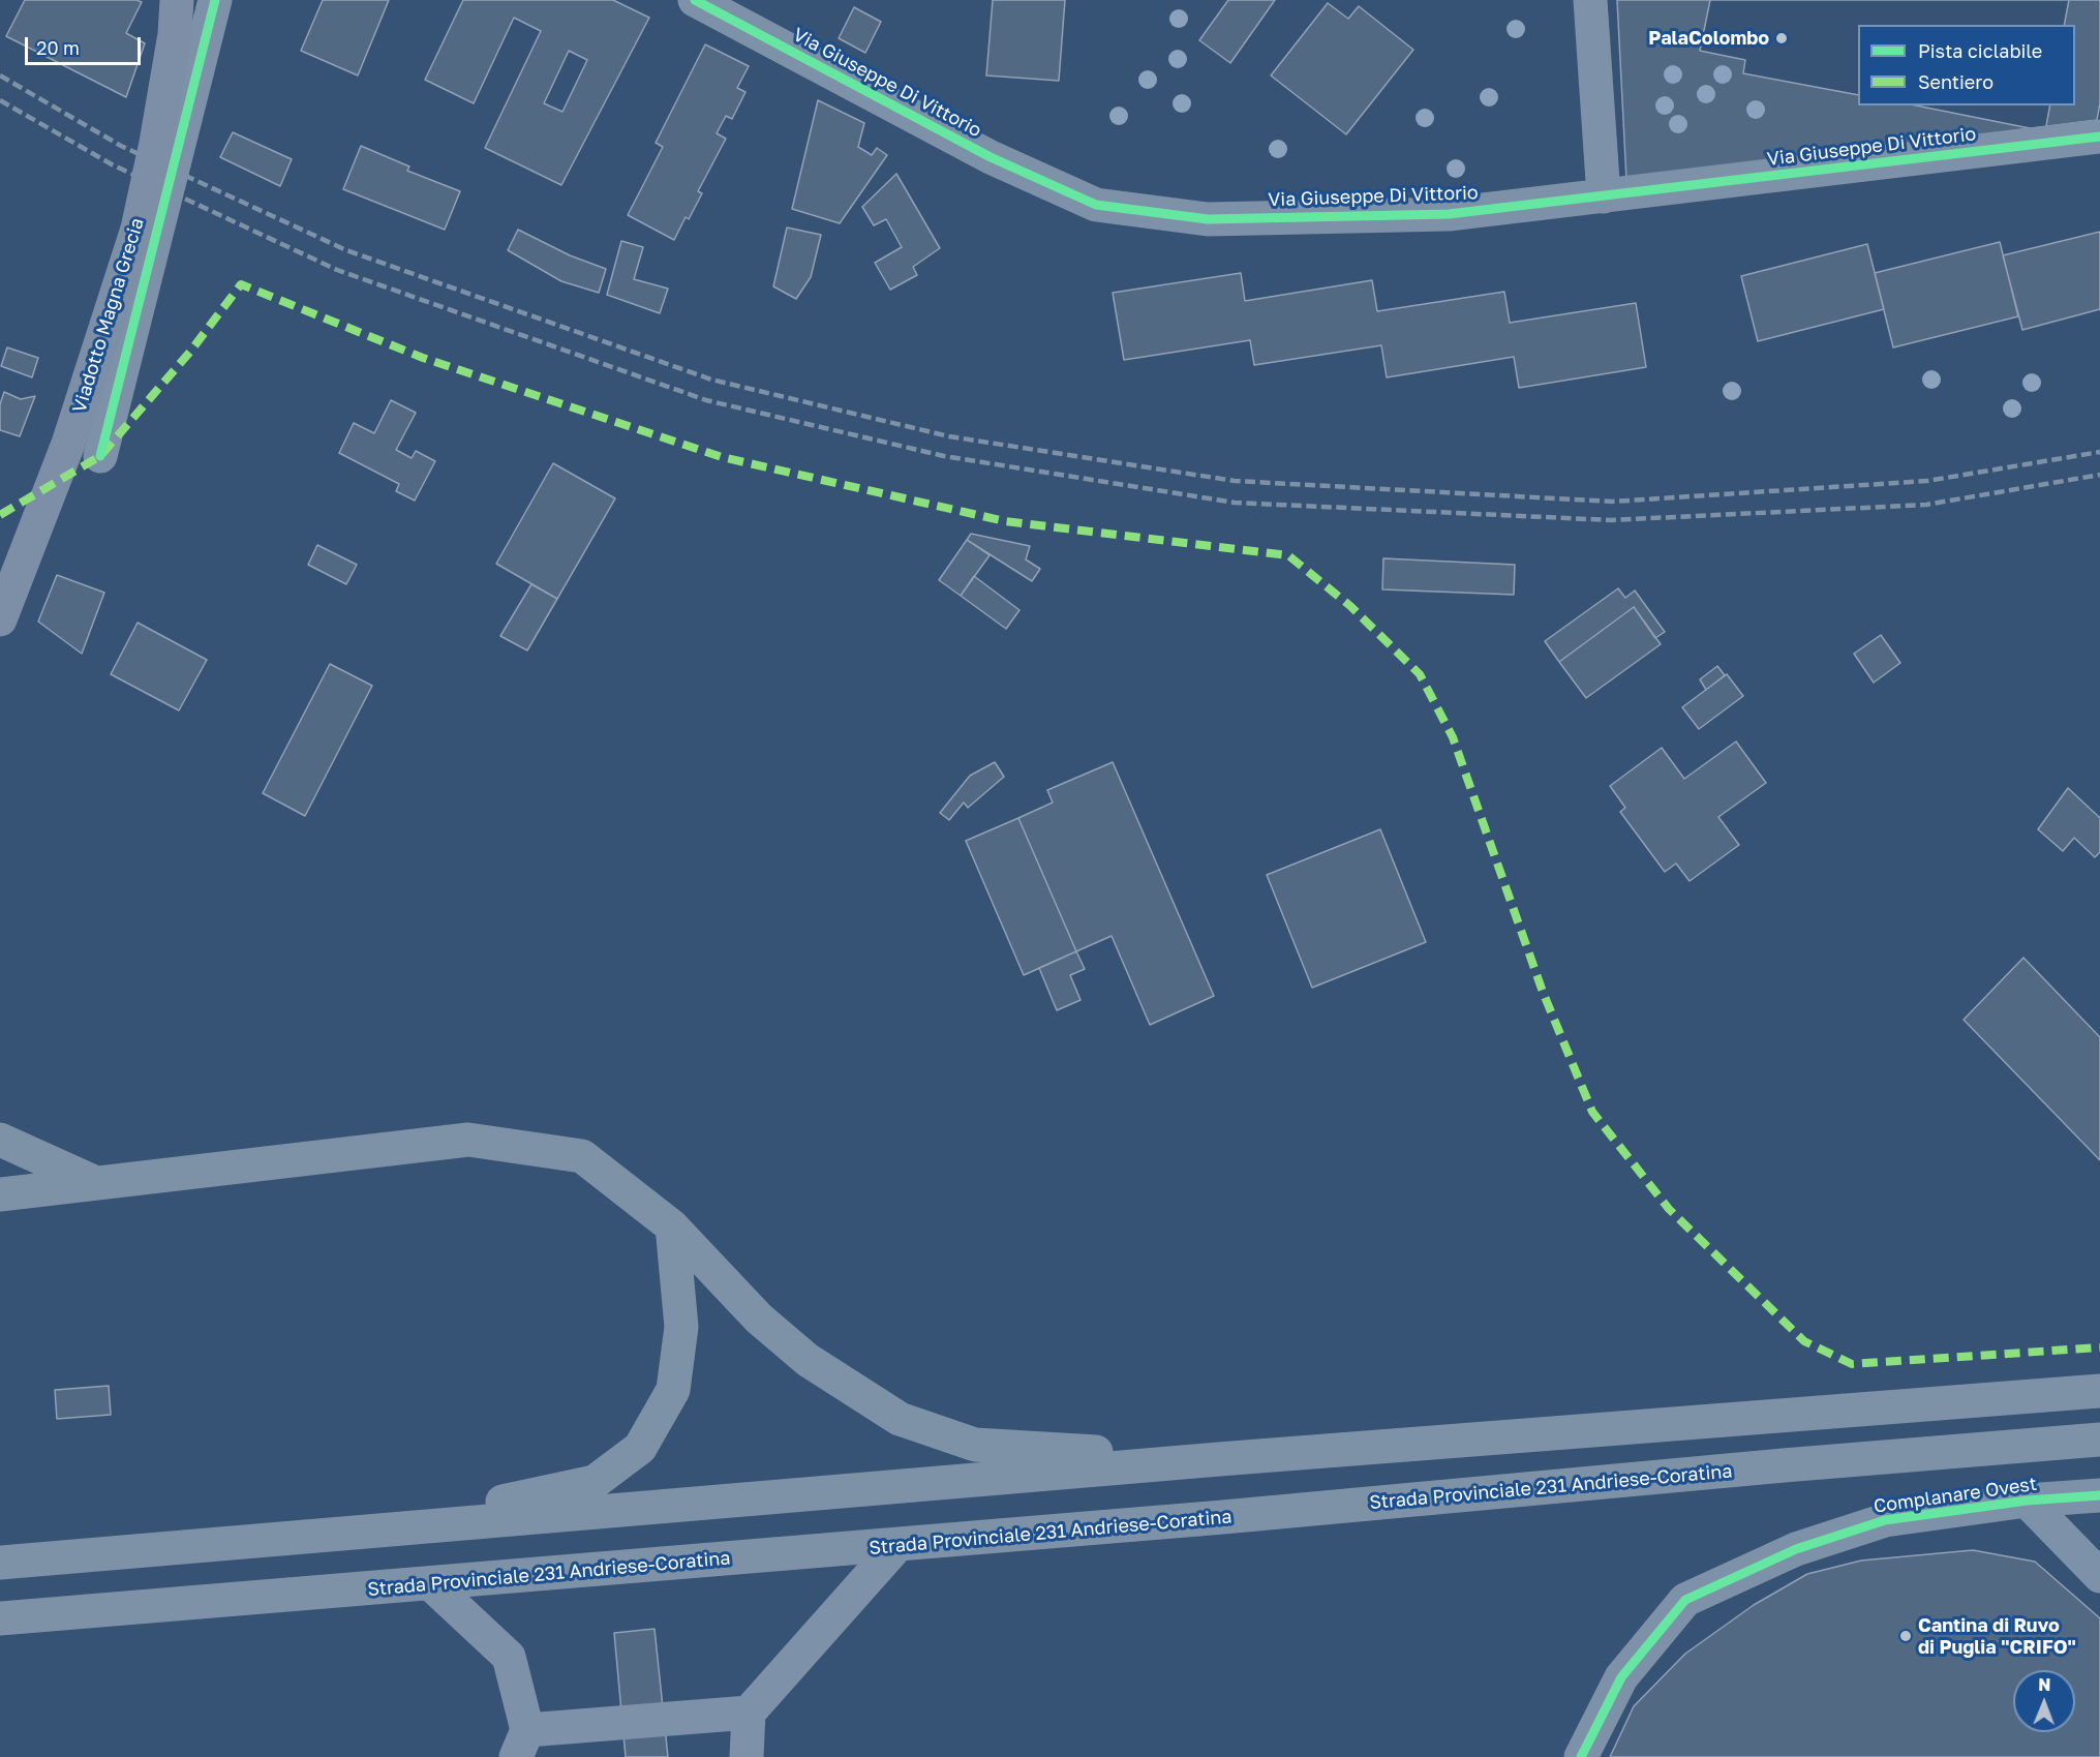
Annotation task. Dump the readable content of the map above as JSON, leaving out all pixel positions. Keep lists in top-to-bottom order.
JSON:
{
  "streets": {
    "highway": ["Strada Provinciale 231 Andriese-Coratina"],
    "main road": ["Viadotto Magna Grecia"],
    "street": ["Via Giuseppe Di Vittorio", "Complanare Ovest"]
  },
  "places": ["PalaColombo", "Cantina di Ruvo di Puglia \"CRIFO\""],
  "legend": ["Pista ciclabile", "Sentiero"],
  "scale_bar": "20 m",
  "north": "top"
}
